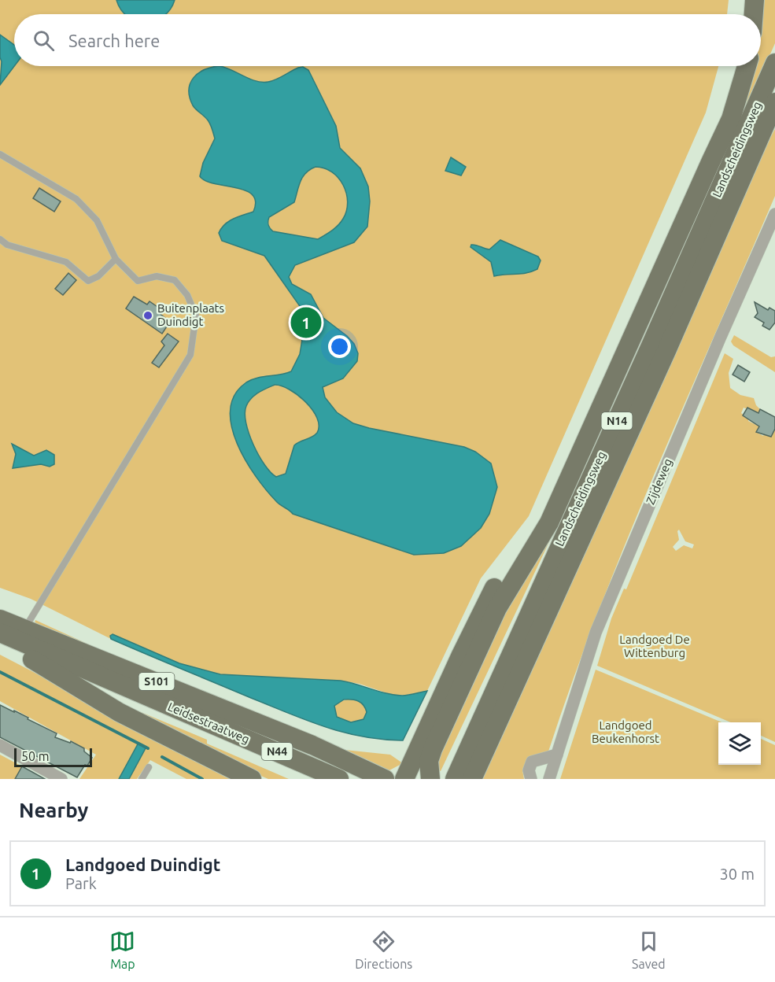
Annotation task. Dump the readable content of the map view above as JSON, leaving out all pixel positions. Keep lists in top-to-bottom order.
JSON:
{
  "streets": {
    "main road": [
      "Landscheidingsweg",
      "N14",
      "S101",
      "Leidsestraatweg",
      "N44"
    ],
    "street": ["Zijdeweg"]
  },
  "crossings": [
    ["S101", "Leidsestraatweg"]
  ],
  "parks": ["Landgoed De Wittenburg", "Landgoed Beukenhorst"],
  "places": ["Buitenplaats Duindigt"],
  "scale_bar": "50 m",
  "page": {
    "search": "Search here",
    "pins": "1",
    "scale": "50 m",
    "heading": "Nearby",
    "list": [
      {
        "mark": "1",
        "name": "Landgoed Duindigt",
        "note": "Park",
        "value": "30 m"
      }
    ],
    "nav": ["Map", "Directions", "Saved"]
  }
}
